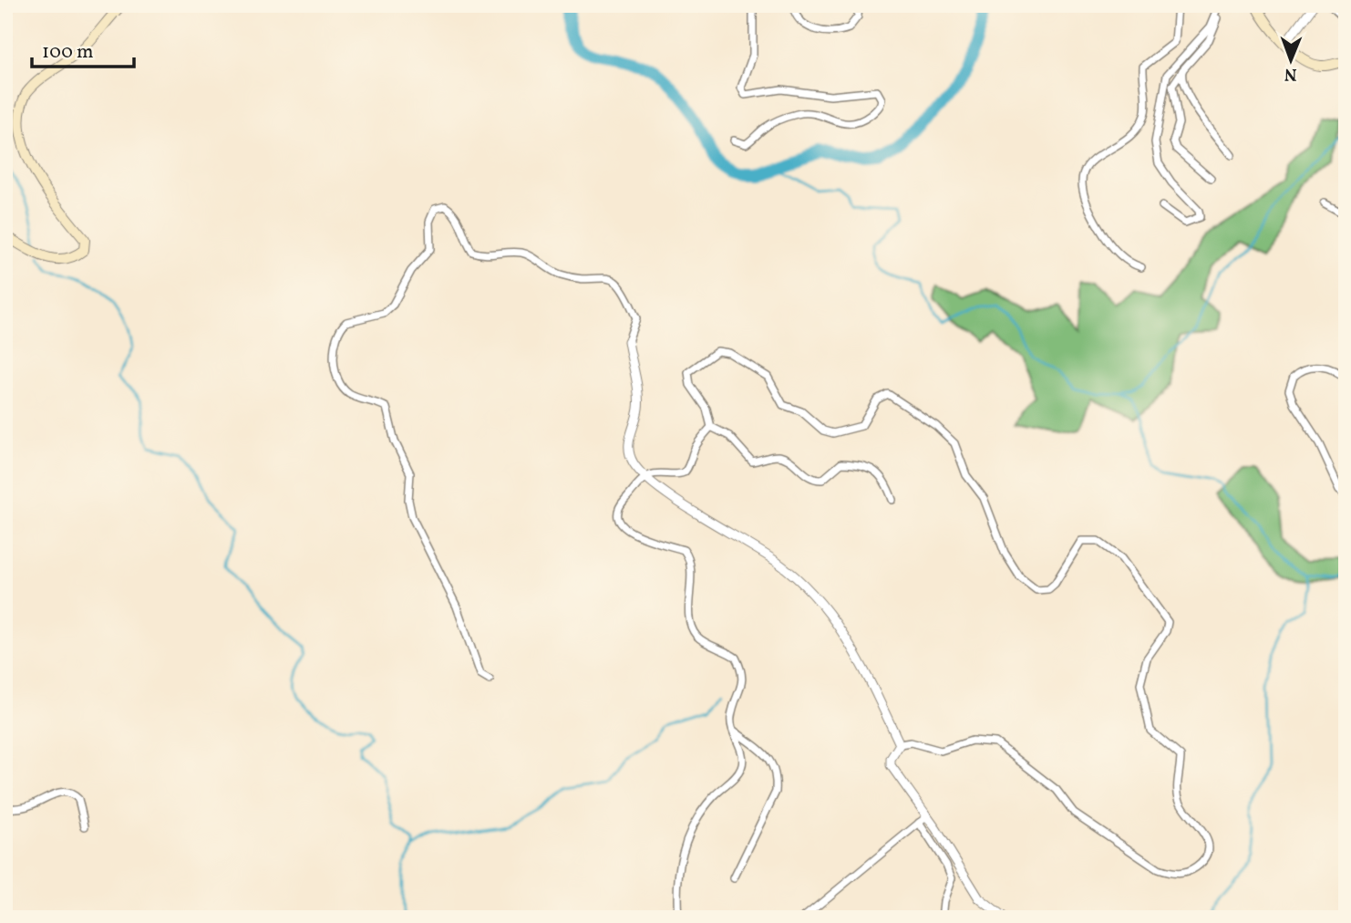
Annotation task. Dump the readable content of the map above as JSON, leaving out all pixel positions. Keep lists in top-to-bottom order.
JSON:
{
  "scale_bar": "100 m",
  "north": "bottom"
}
